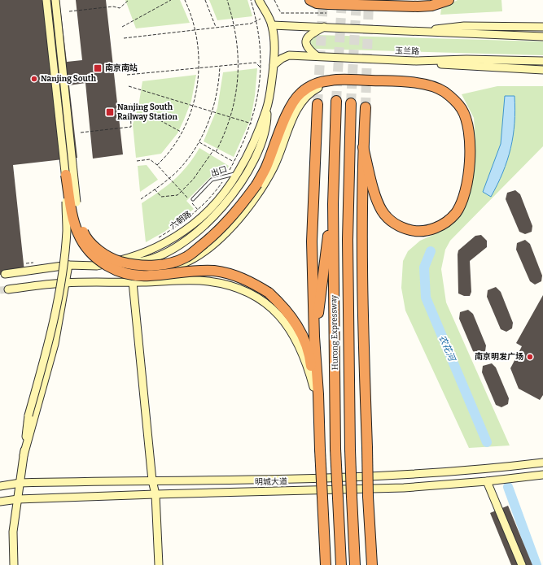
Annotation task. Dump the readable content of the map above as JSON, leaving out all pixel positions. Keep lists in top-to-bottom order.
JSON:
{
  "streets": {
    "highway": ["Hurong Expressway"],
    "main road": ["玉兰路", "六朝路", "明城大道"],
    "lane": ["出口"]
  },
  "crossings": [
    ["玉兰路", "六朝路"],
    ["出口", "六朝路"]
  ],
  "water": ["农花河"],
  "places": {
    "transit": ["南京南站", "Nanjing South Railway Station"],
    "other": ["Nanjing South", "南京明发广场"]
  }
}
